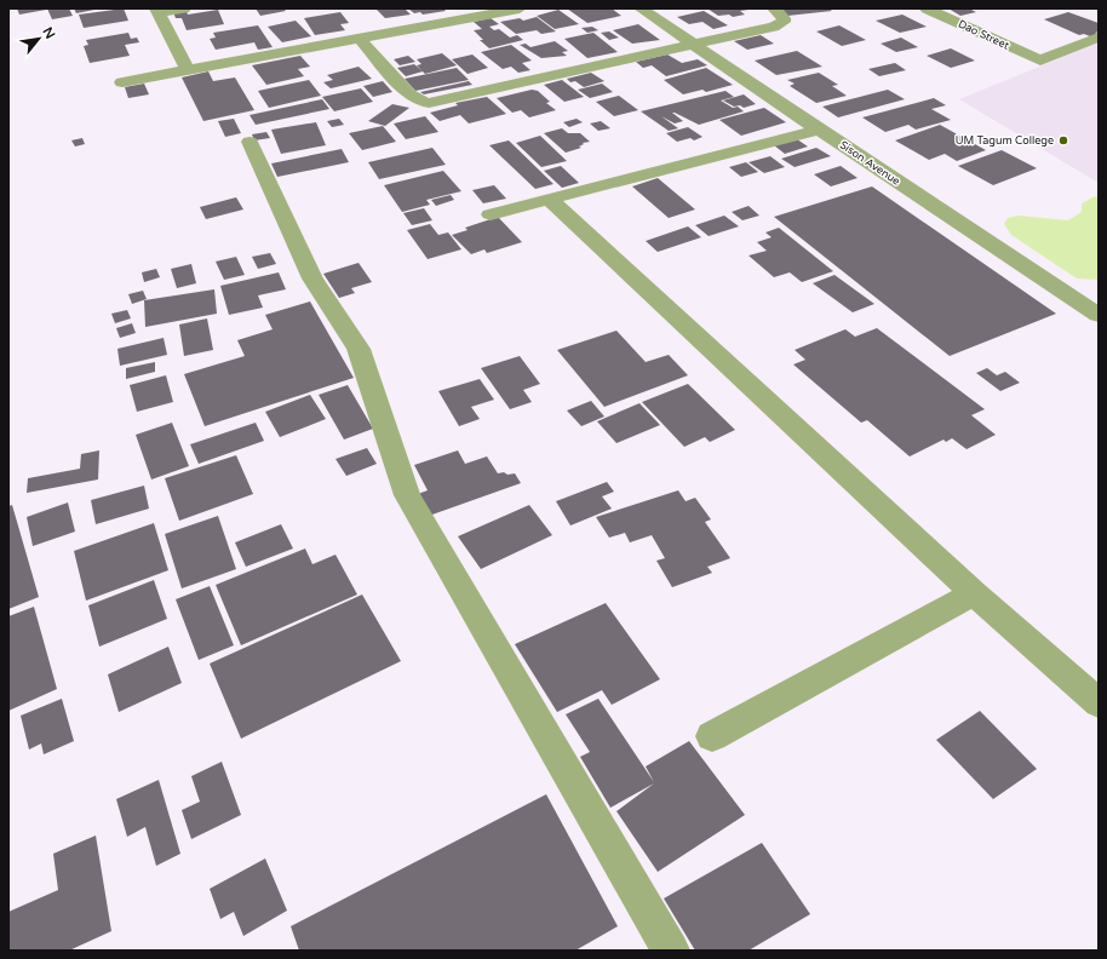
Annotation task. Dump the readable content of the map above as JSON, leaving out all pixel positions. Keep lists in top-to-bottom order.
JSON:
{
  "streets": {
    "street": ["Dao Street", "Sison Avenue"]
  },
  "places": ["UM Tagum College"],
  "north": "top right"
}
